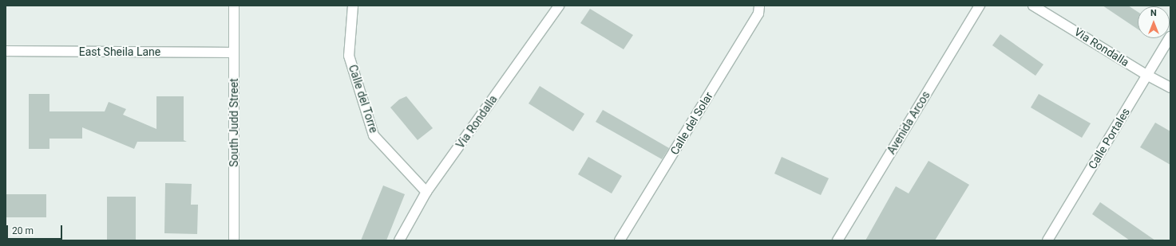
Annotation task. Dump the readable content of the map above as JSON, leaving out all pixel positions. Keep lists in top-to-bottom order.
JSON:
{
  "streets": {
    "street": [
      "Via Rondalla",
      "East Sheila Lane",
      "Calle del Torre",
      "South Judd Street",
      "Avenida Arcos",
      "Calle del Solar",
      "Calle Portales"
    ]
  },
  "crossings": [
    ["Via Rondalla", "Calle del Torre"],
    ["Via Rondalla", "Calle Portales"],
    ["East Sheila Lane", "South Judd Street"]
  ],
  "scale_bar": "20 m",
  "north": "top"
}
